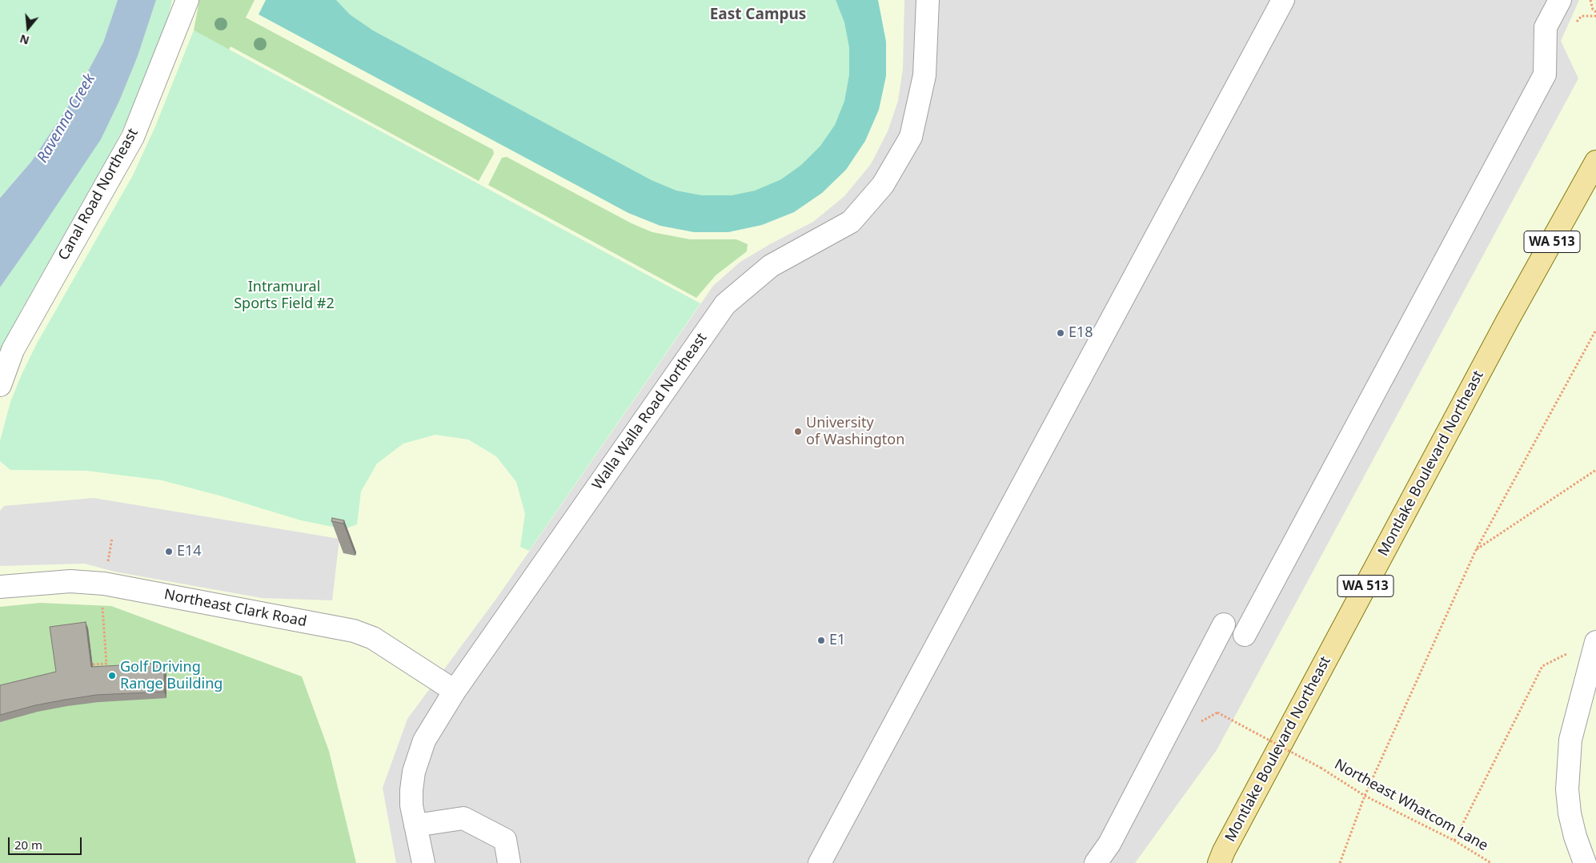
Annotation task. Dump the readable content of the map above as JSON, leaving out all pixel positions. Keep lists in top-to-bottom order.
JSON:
{
  "streets": {
    "main road": ["WA 513", "Montlake Boulevard Northeast"],
    "street": ["Canal Road Northeast", "Walla Walla Road Northeast", "Northeast Clark Road"],
    "path": ["Northeast Whatcom Lane"]
  },
  "crossings": [
    ["Walla Walla Road Northeast", "Northeast Clark Road"]
  ],
  "districts": ["East Campus"],
  "water": ["Ravenna Creek"],
  "parks": ["Intramural Sports Field #2"],
  "places": [
    "E18",
    "University of Washington",
    "E14",
    "E1",
    "Golf Driving Range Building"
  ],
  "scale_bar": "20 m",
  "north": "bottom"
}
